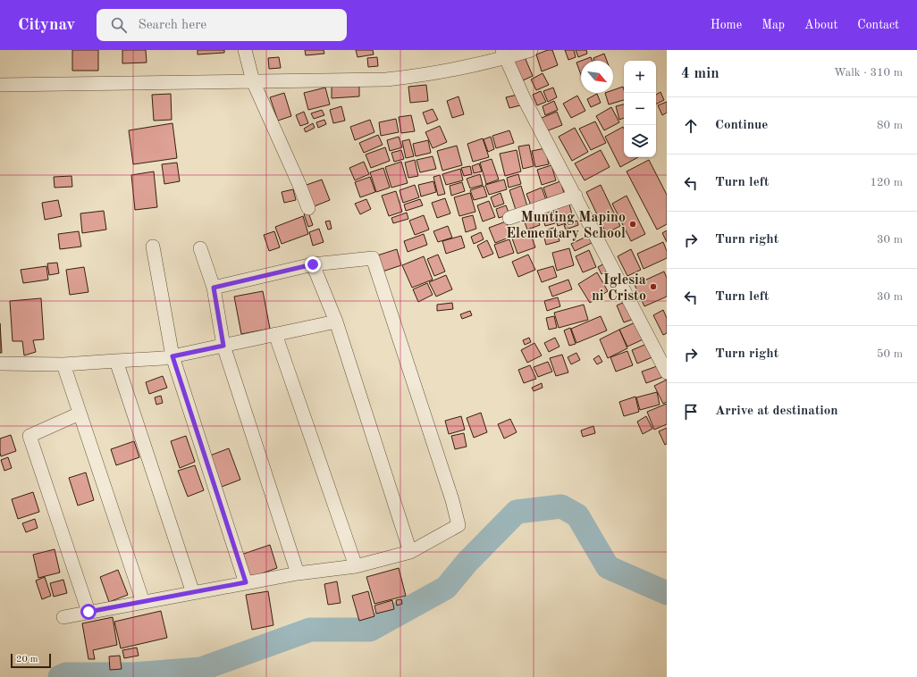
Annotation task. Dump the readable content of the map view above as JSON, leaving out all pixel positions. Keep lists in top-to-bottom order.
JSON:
{
  "places": ["Munting Mapino Elementary School", "Iglesia ni Cristo"],
  "scale_bar": "20 m",
  "north": "bottom right",
  "page": {
    "header": "Citynav",
    "search": "Search here",
    "nav": [
      "Home",
      "Map",
      "About",
      "Contact"
    ],
    "heading": ["4 min", "Walk · 310 m"],
    "map_buttons": ["+", "−"],
    "list": [
      ["Continue", "80 m"],
      ["Turn left", "120 m"],
      ["Turn right", "30 m"],
      ["Turn left", "30 m"],
      ["Turn right", "50 m"],
      "Arrive at destination"
    ],
    "scale": "20 m"
  }
}
